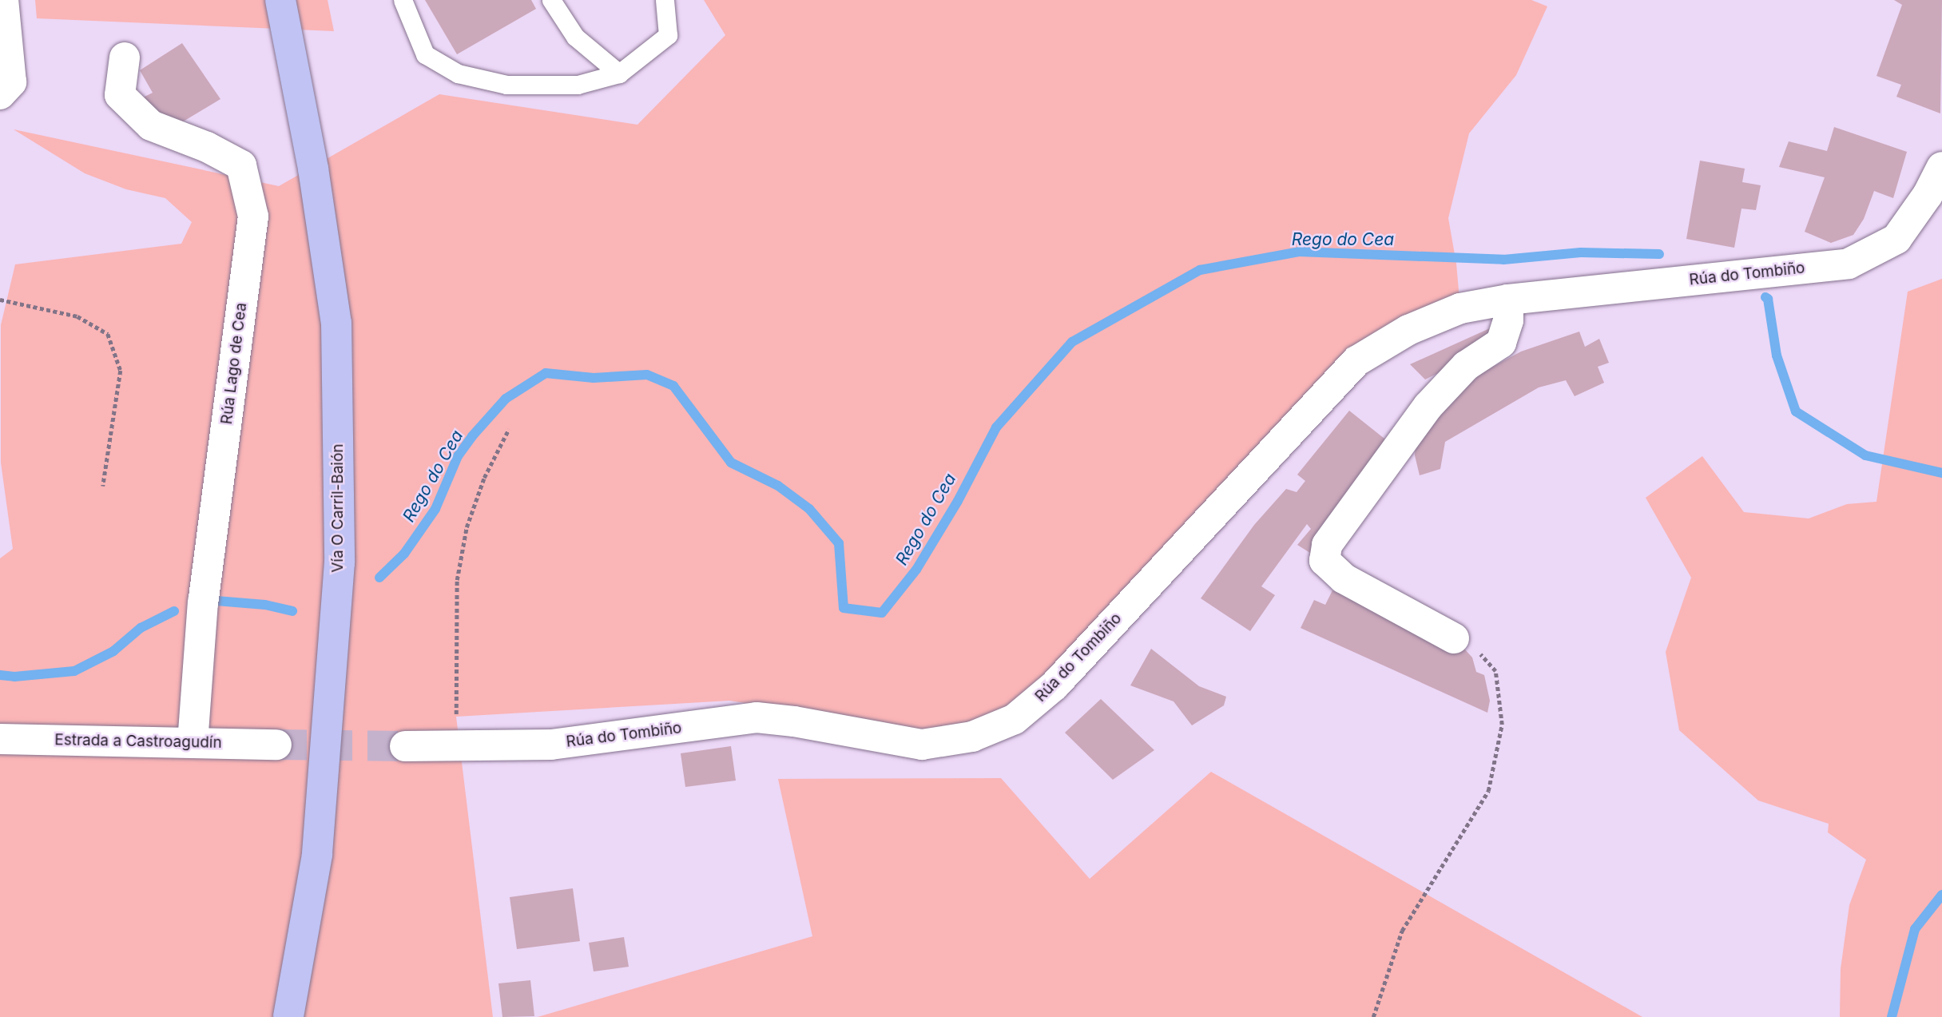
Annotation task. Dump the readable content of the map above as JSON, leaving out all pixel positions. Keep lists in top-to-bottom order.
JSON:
{
  "streets": {
    "highway": ["Vía O Carril-Baión"],
    "street": ["Rúa do Tombiño", "Rúa Lago de Cea", "Estrada a Castroagudín"]
  },
  "crossings": [
    ["Rúa Lago de Cea", "Estrada a Castroagudín"]
  ],
  "water": ["Rego do Cea"]
}
